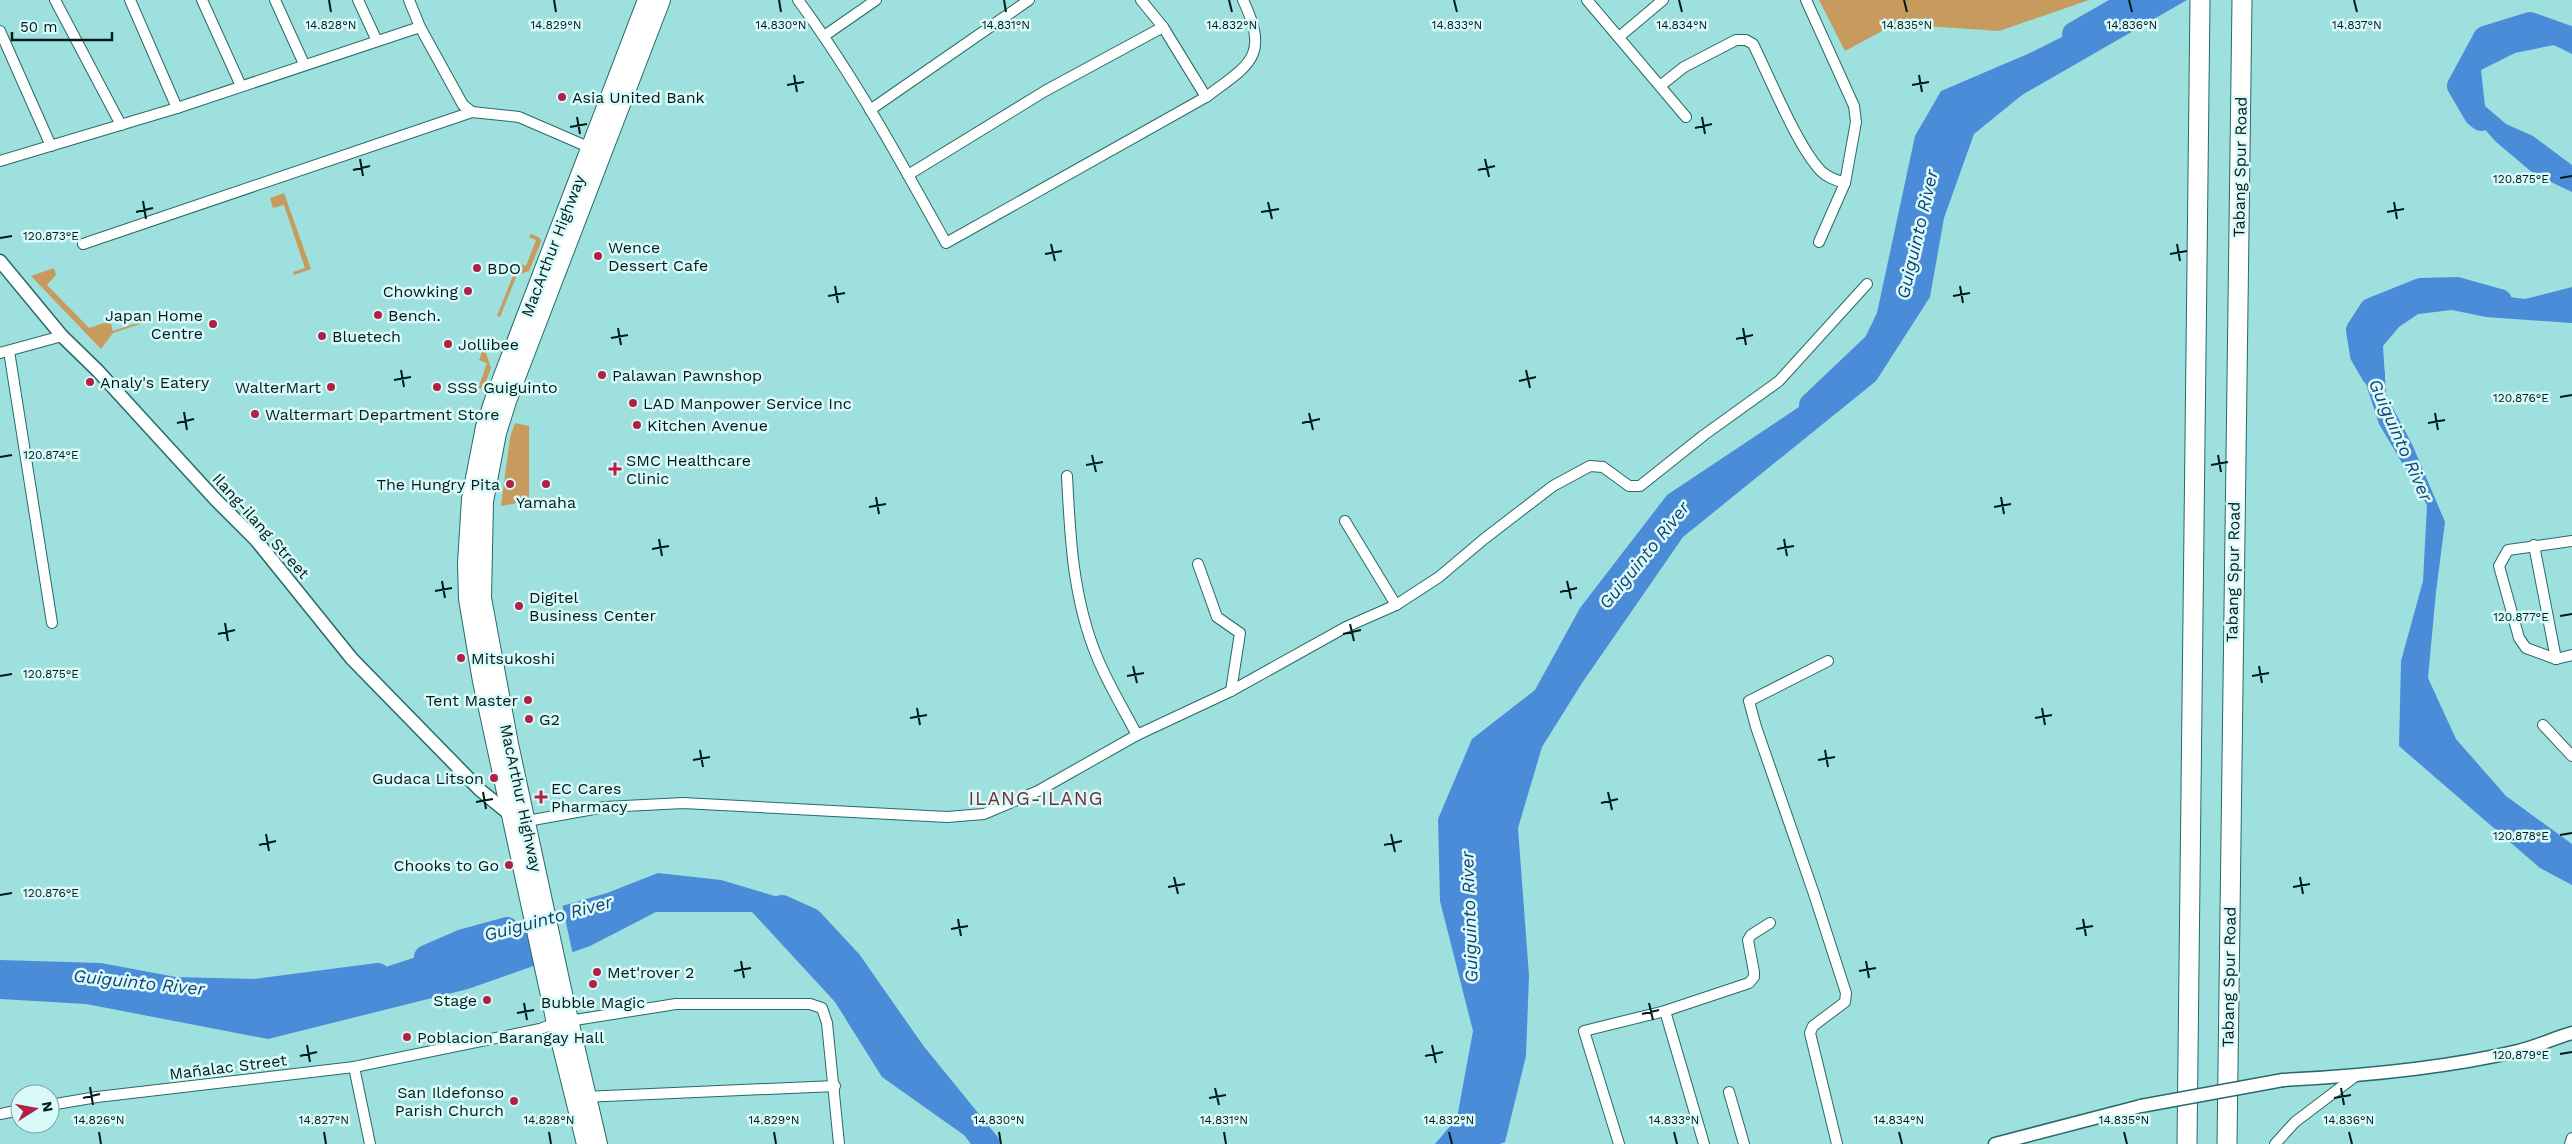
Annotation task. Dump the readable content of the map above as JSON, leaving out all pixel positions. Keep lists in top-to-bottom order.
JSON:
{
  "streets": {
    "highway": ["Tabang Spur Road", "MacArthur Highway"],
    "street": ["Ilang-ilang Street", "Mañalac Street"]
  },
  "crossings": [
    ["MacArthur Highway", "Ilang-ilang Street"],
    ["MacArthur Highway", "Mañalac Street"]
  ],
  "districts": ["ILANG-ILANG"],
  "water": ["Guiguinto River"],
  "places": {
    "other": [
      "Asia United Bank",
      "Wence Dessert Cafe",
      "BDO",
      "Chowking",
      "Bench.",
      "Japan Home Centre",
      "Bluetech",
      "Jollibee",
      "Palawan Pawnshop",
      "Analy's Eatery",
      "WalterMart",
      "SSS Guiguinto",
      "LAD Manpower Service Inc",
      "Waltermart Department Store",
      "Kitchen Avenue",
      "The Hungry Pita",
      "Yamaha",
      "Digitel Business Center",
      "Mitsukoshi",
      "Tent Master",
      "G2",
      "Gudaca Litson",
      "Chooks to Go",
      "Met'rover 2",
      "Bubble Magic",
      "Stage",
      "Poblacion Barangay Hall",
      "San Ildefonso Parish Church"
    ],
    "health": ["SMC Healthcare Clinic", "EC Cares Pharmacy"]
  },
  "scale_bar": "50 m",
  "north": "right",
  "coordinates": [
    "14.828°N",
    "14.829°N",
    "14.830°N",
    "14.831°N",
    "14.832°N",
    "14.833°N",
    "14.834°N",
    "14.835°N",
    "14.836°N",
    "14.837°N",
    "120.875°E",
    "120.873°E",
    "120.876°E",
    "120.874°E",
    "120.877°E",
    "120.878°E",
    "120.879°E",
    "14.826°N",
    "14.827°N"
  ]
}
